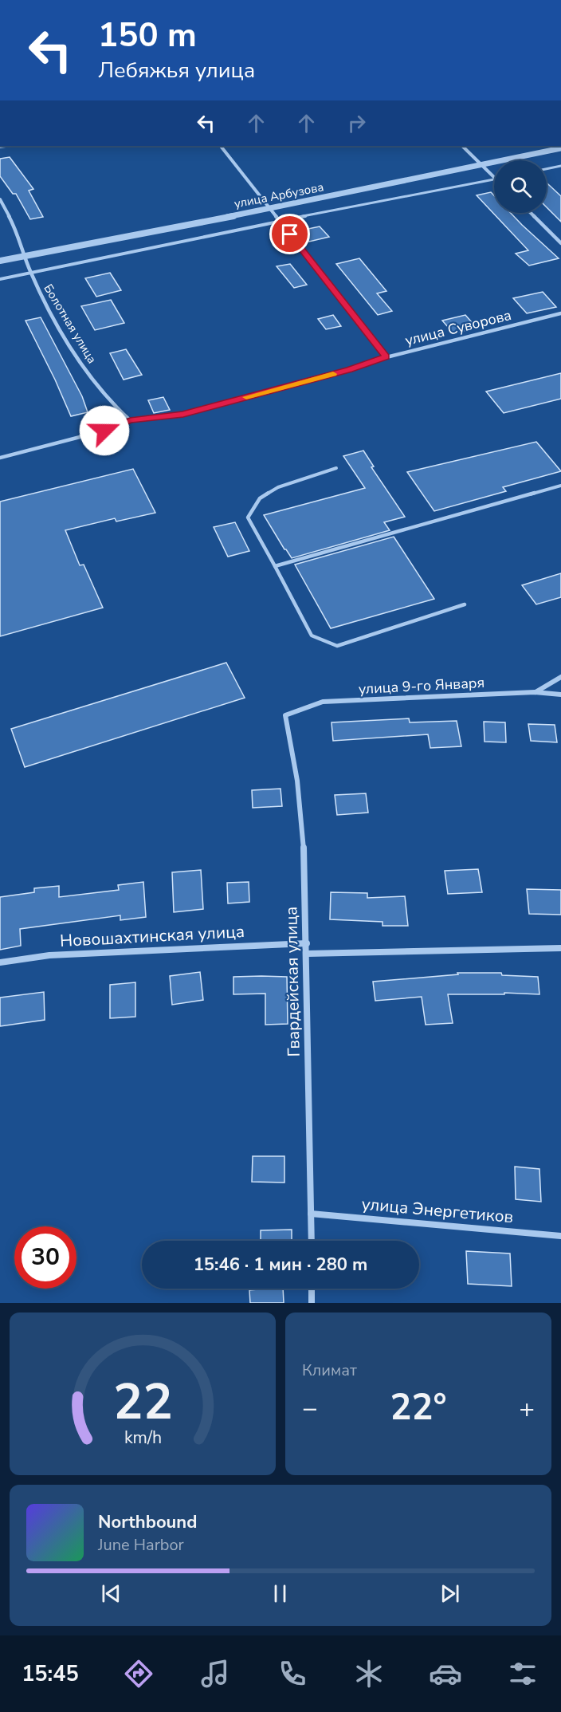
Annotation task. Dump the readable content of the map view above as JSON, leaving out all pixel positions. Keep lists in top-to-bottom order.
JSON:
{
  "streets": {
    "street": [
      "улица Арбузова",
      "Болотная улица",
      "улица Суворова",
      "улица 9-го Января",
      "Новошахтинская улица",
      "Гвардейская улица",
      "улица Энергетиков"
    ]
  },
  "crossings": [
    ["улица Арбузова", "Болотная улица"],
    ["Болотная улица", "улица Суворова"],
    ["улица 9-го Января", "Гвардейская улица"],
    ["Новошахтинская улица", "Гвардейская улица"],
    ["Гвардейская улица", "улица Энергетиков"]
  ],
  "page": {
    "turn": ["150 m", "Лебяжья улица"],
    "limit": "30",
    "trip": "15:46 · 1 мин · 280 m",
    "tile": "Климат",
    "heat": ["−", "22°", "+"],
    "song": ["Northbound", "June Harbor"],
    "tabs": "15:45",
    "gauge": ["22", "km/h"]
  }
}
